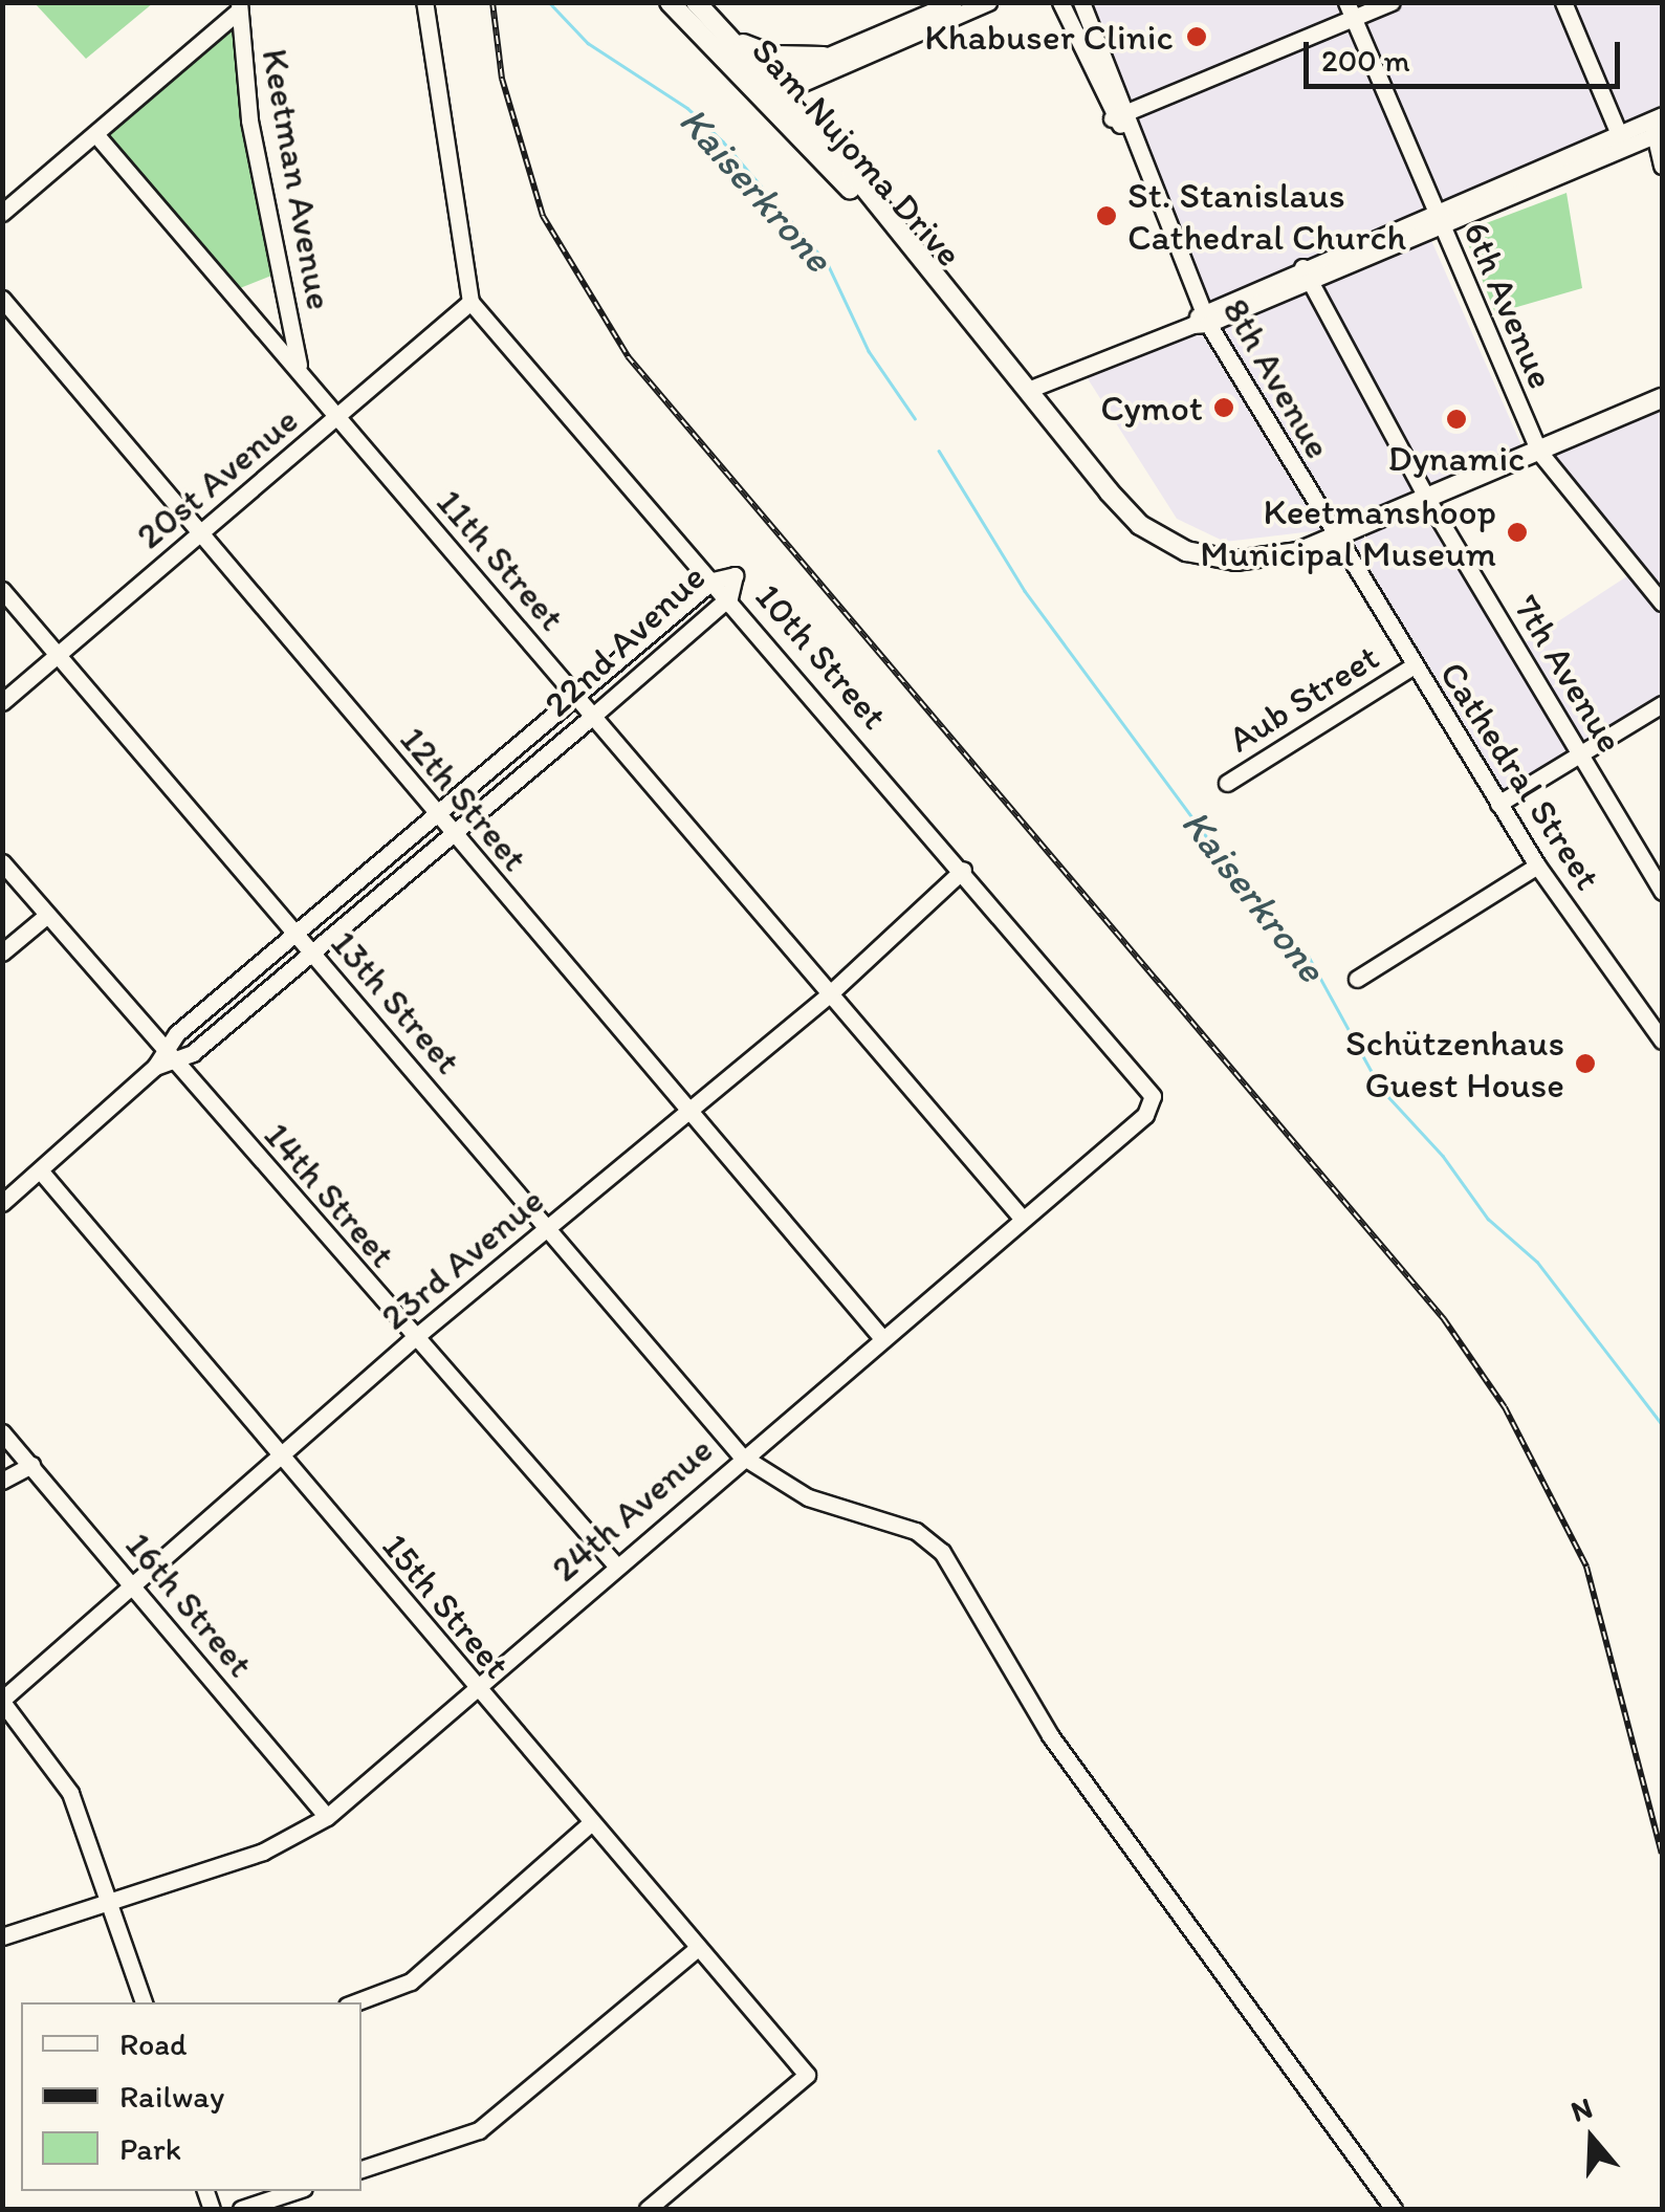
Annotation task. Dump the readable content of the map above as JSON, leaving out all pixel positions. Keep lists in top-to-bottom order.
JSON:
{
  "streets": {
    "main road": ["Sam Nujoma Drive"],
    "street": [
      "Keetman Avenue",
      "6th Avenue",
      "8th Avenue",
      "20st Avenue",
      "11th Street",
      "22nd Avenue",
      "10th Street",
      "7th Avenue",
      "Aub Street",
      "Cathedral Street",
      "12th Street",
      "13th Street",
      "14th Street",
      "23rd Avenue",
      "24th Avenue",
      "16th Street",
      "15th Street"
    ]
  },
  "crossings": [
    ["Sam Nujoma Drive", "6th Avenue"],
    ["Sam Nujoma Drive", "8th Avenue"],
    ["Sam Nujoma Drive", "7th Avenue"],
    ["Sam Nujoma Drive", "Cathedral Street"],
    ["Keetman Avenue", "11th Street"],
    ["8th Avenue", "Cathedral Street"],
    ["20st Avenue", "11th Street"],
    ["20st Avenue", "10th Street"],
    ["20st Avenue", "12th Street"],
    ["20st Avenue", "13th Street"],
    ["11th Street", "22nd Avenue"],
    ["11th Street", "23rd Avenue"],
    ["11th Street", "24th Avenue"],
    ["22nd Avenue", "10th Street"],
    ["22nd Avenue", "12th Street"],
    ["22nd Avenue", "13th Street"],
    ["22nd Avenue", "14th Street"],
    ["22nd Avenue", "15th Street"],
    ["10th Street", "23rd Avenue"],
    ["10th Street", "24th Avenue"],
    ["Aub Street", "Cathedral Street"],
    ["12th Street", "23rd Avenue"],
    ["12th Street", "24th Avenue"],
    ["13th Street", "23rd Avenue"],
    ["13th Street", "24th Avenue"],
    ["14th Street", "23rd Avenue"],
    ["14th Street", "24th Avenue"],
    ["23rd Avenue", "16th Street"],
    ["23rd Avenue", "15th Street"],
    ["24th Avenue", "16th Street"],
    ["24th Avenue", "15th Street"]
  ],
  "water": ["Kaiserkrone"],
  "places": [
    "Khabuser Clinic",
    "St. Stanislaus Cathedral Church",
    "Cymot",
    "Dynamic",
    "Keetmanshoop Municipal Museum",
    "Schützenhaus Guest House"
  ],
  "legend": ["Road", "Railway", "Park"],
  "scale_bar": "200 m",
  "north": "top"
}
